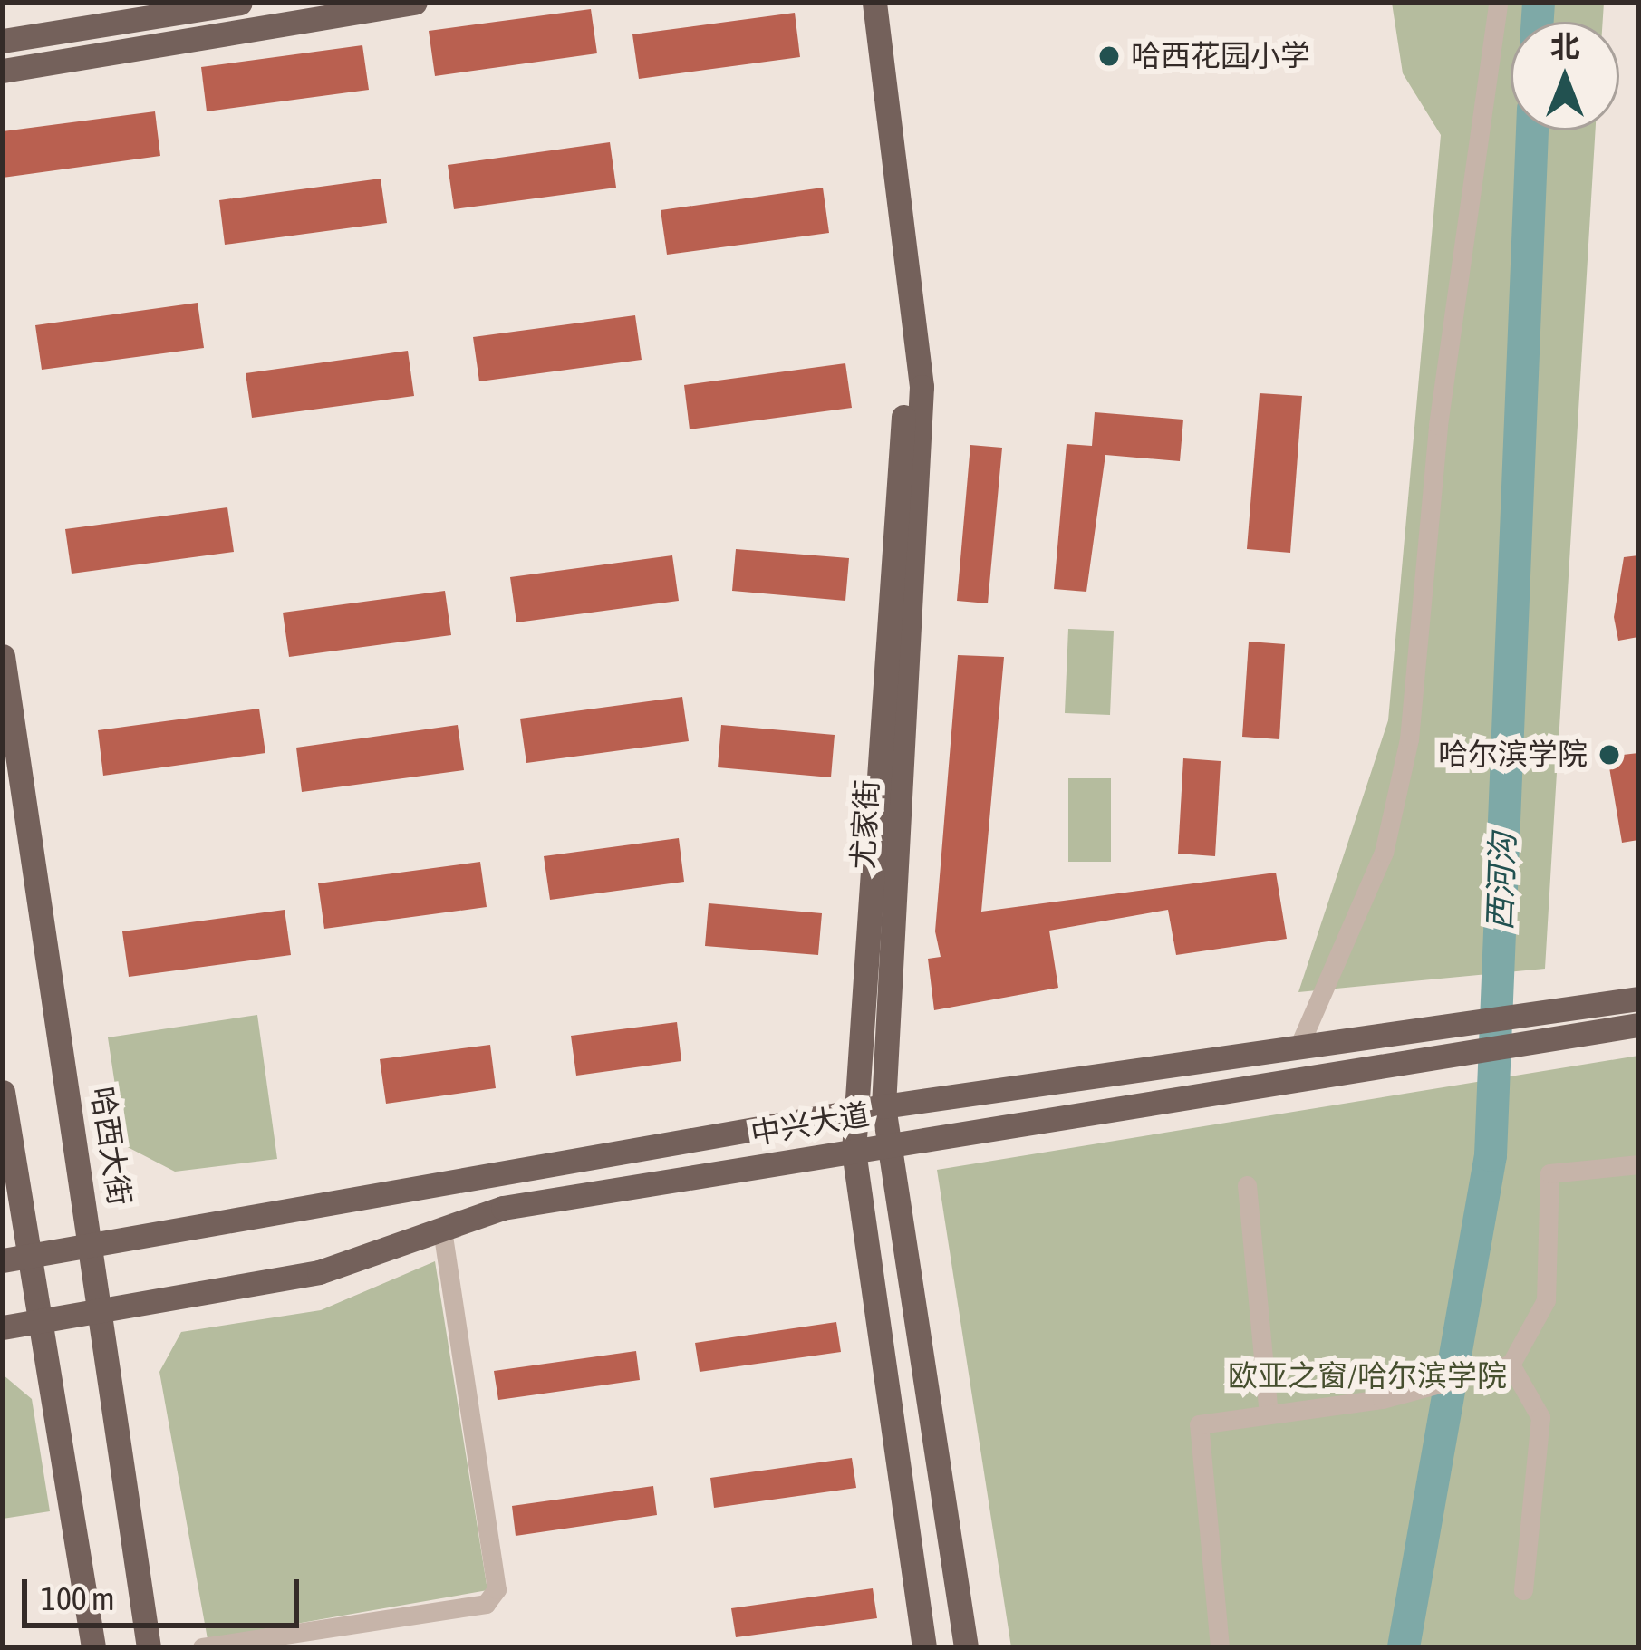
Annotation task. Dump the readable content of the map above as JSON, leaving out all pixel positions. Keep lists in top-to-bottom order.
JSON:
{
  "streets": {
    "main road": ["尤家街", "中兴大道", "哈西大街"]
  },
  "crossings": [
    ["尤家街", "中兴大道"],
    ["中兴大道", "哈西大街"]
  ],
  "water": ["西河沟"],
  "parks": ["欧亚之窗/哈尔滨学院"],
  "places": ["哈西花园小学", "哈尔滨学院"],
  "scale_bar": "100 m",
  "north": "top"
}
